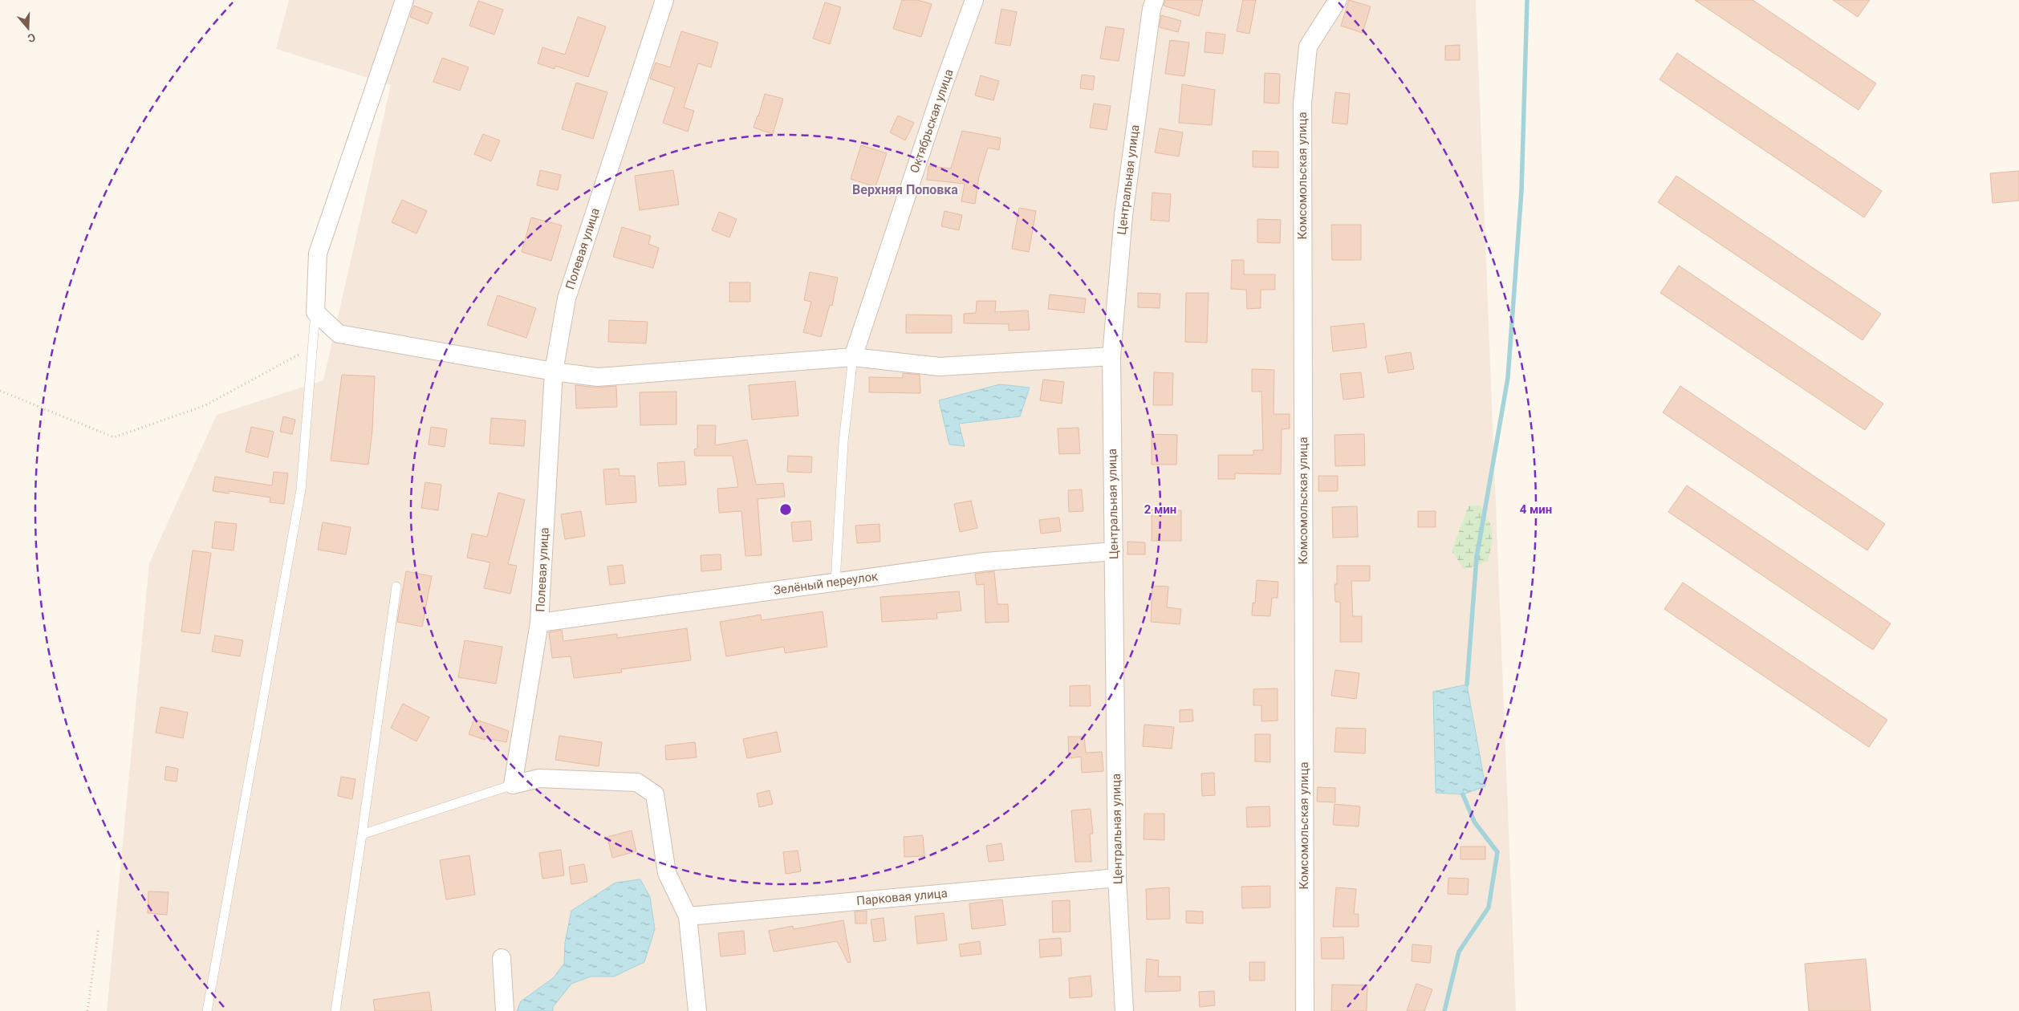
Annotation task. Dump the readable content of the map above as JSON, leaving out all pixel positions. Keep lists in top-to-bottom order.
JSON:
{
  "streets": {
    "street": [
      "Октябрьская улица",
      "Комсомольская улица",
      "Центральная улица",
      "Полевая улица",
      "Зелёный переулок",
      "Парковая улица"
    ]
  },
  "crossings": [
    ["Центральная улица", "Зелёный переулок"],
    ["Центральная улица", "Парковая улица"],
    ["Полевая улица", "Зелёный переулок"]
  ],
  "districts": ["Верхняя Поповка"],
  "north": "bottom",
  "rings": ["2 мин", "4 мин"]
}
